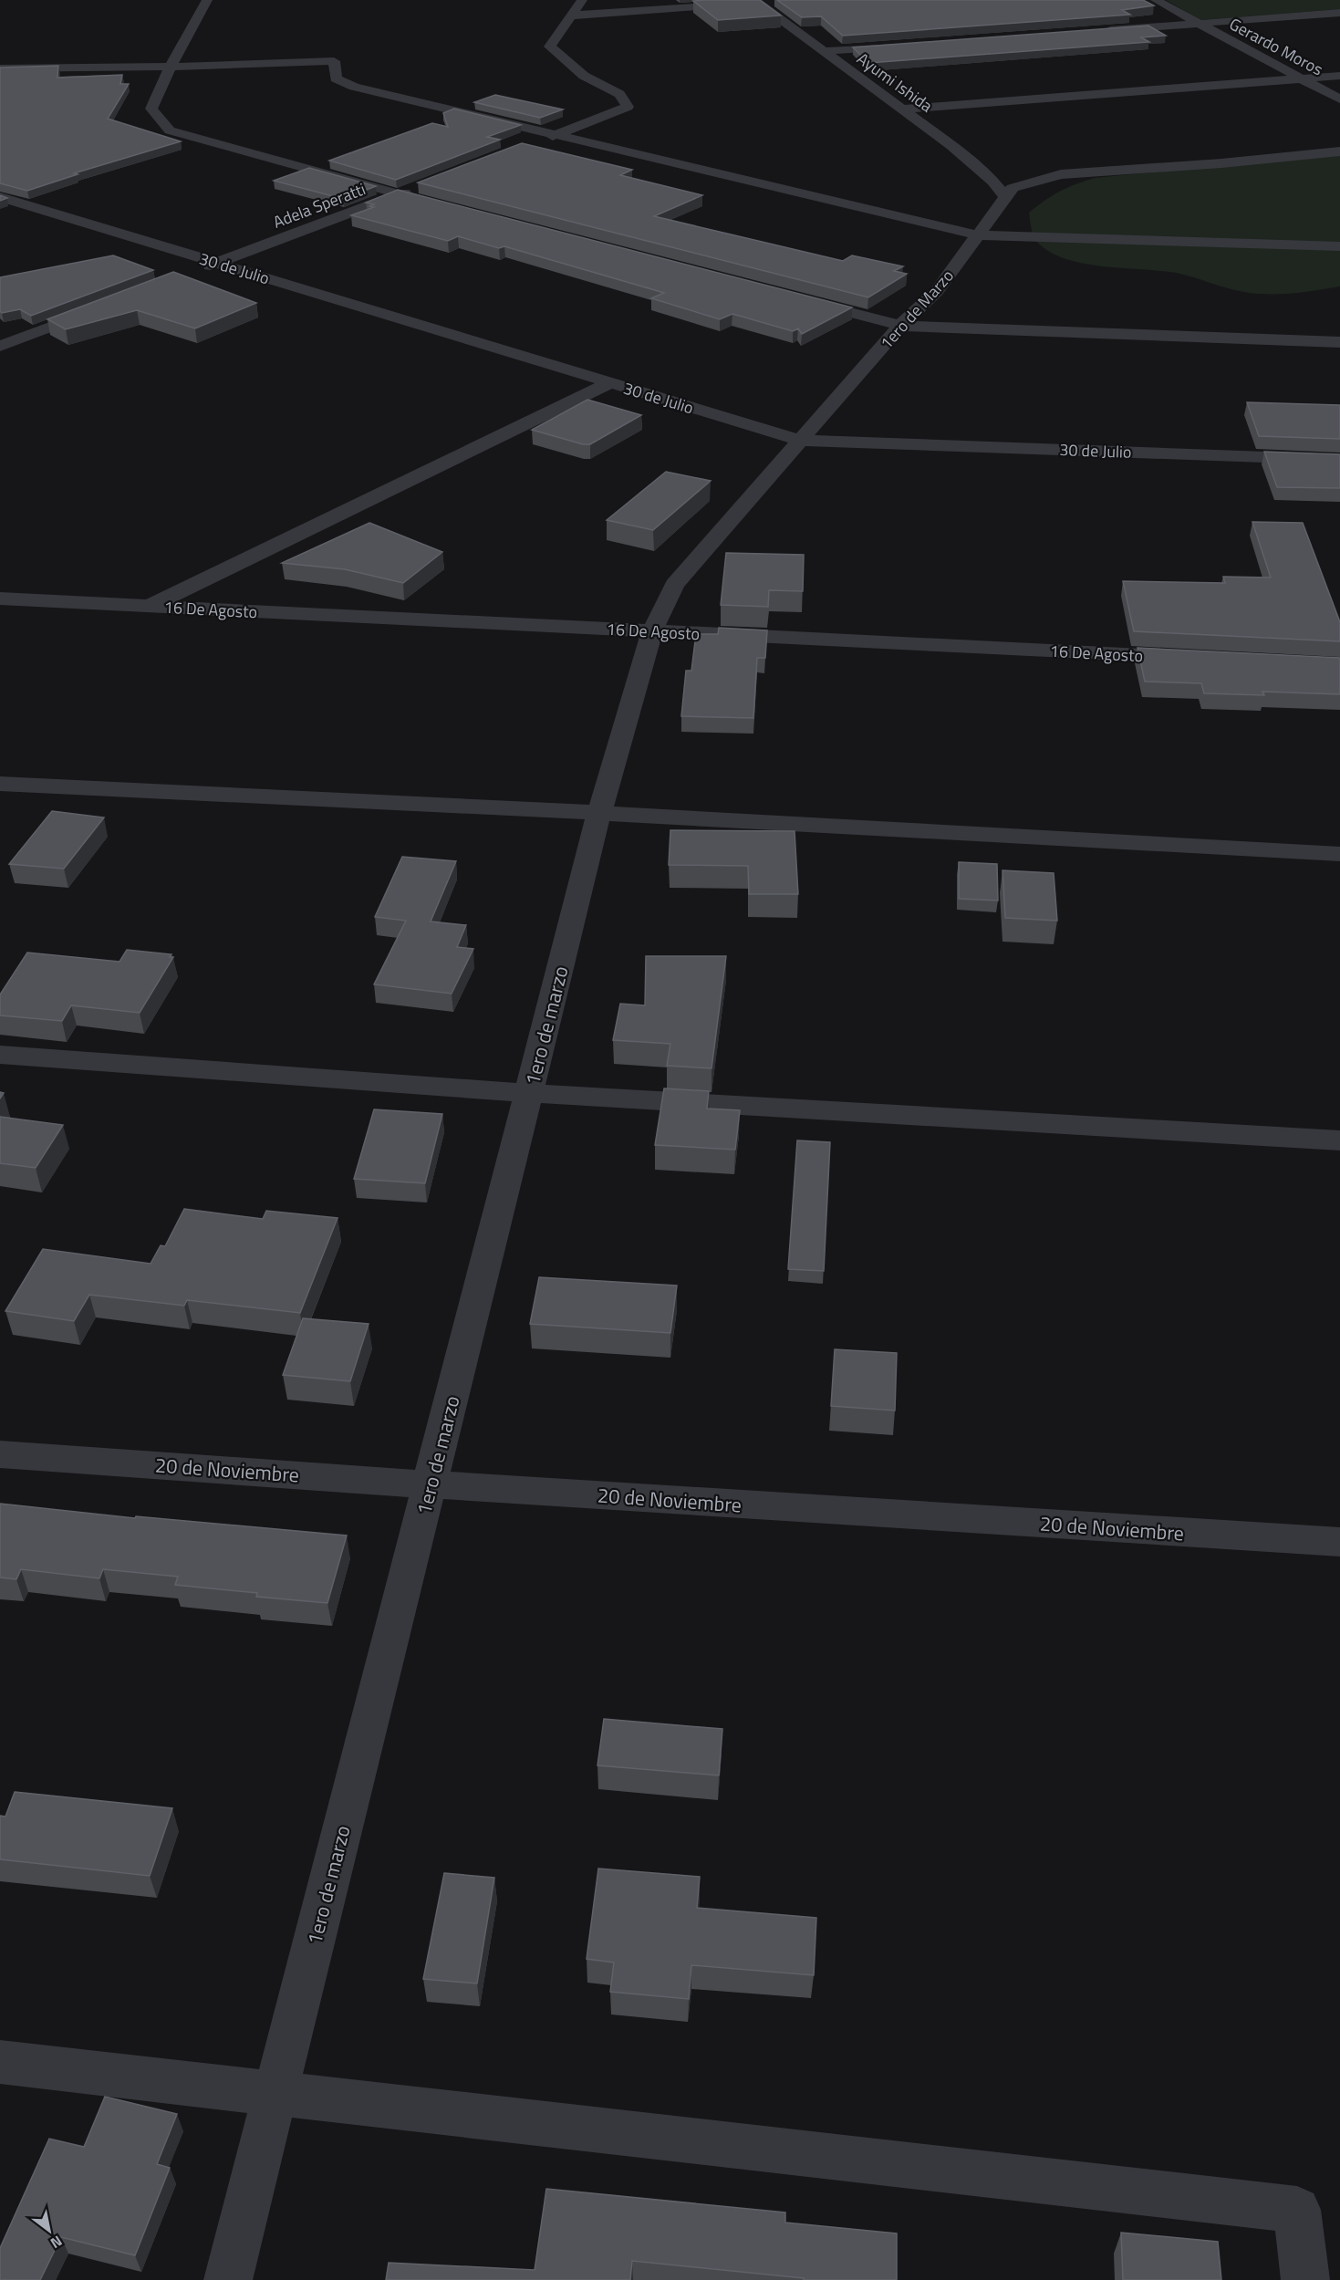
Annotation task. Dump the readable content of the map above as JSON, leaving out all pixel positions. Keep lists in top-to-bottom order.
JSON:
{
  "streets": {
    "street": [
      "Gerardo Moros",
      "Ayumi Ishida",
      "Adela Speratti",
      "30 de Julio",
      "1ero de Marzo",
      "16 De Agosto",
      "1ero de marzo",
      "20 de Noviembre"
    ]
  },
  "crossings": [
    ["Ayumi Ishida", "1ero de Marzo"],
    ["Adela Speratti", "30 de Julio"],
    ["30 de Julio", "1ero de Marzo"],
    ["1ero de Marzo", "16 De Agosto"],
    ["1ero de Marzo", "1ero de marzo"],
    ["16 De Agosto", "1ero de marzo"],
    ["1ero de marzo", "20 de Noviembre"]
  ],
  "north": "bottom right"
}
